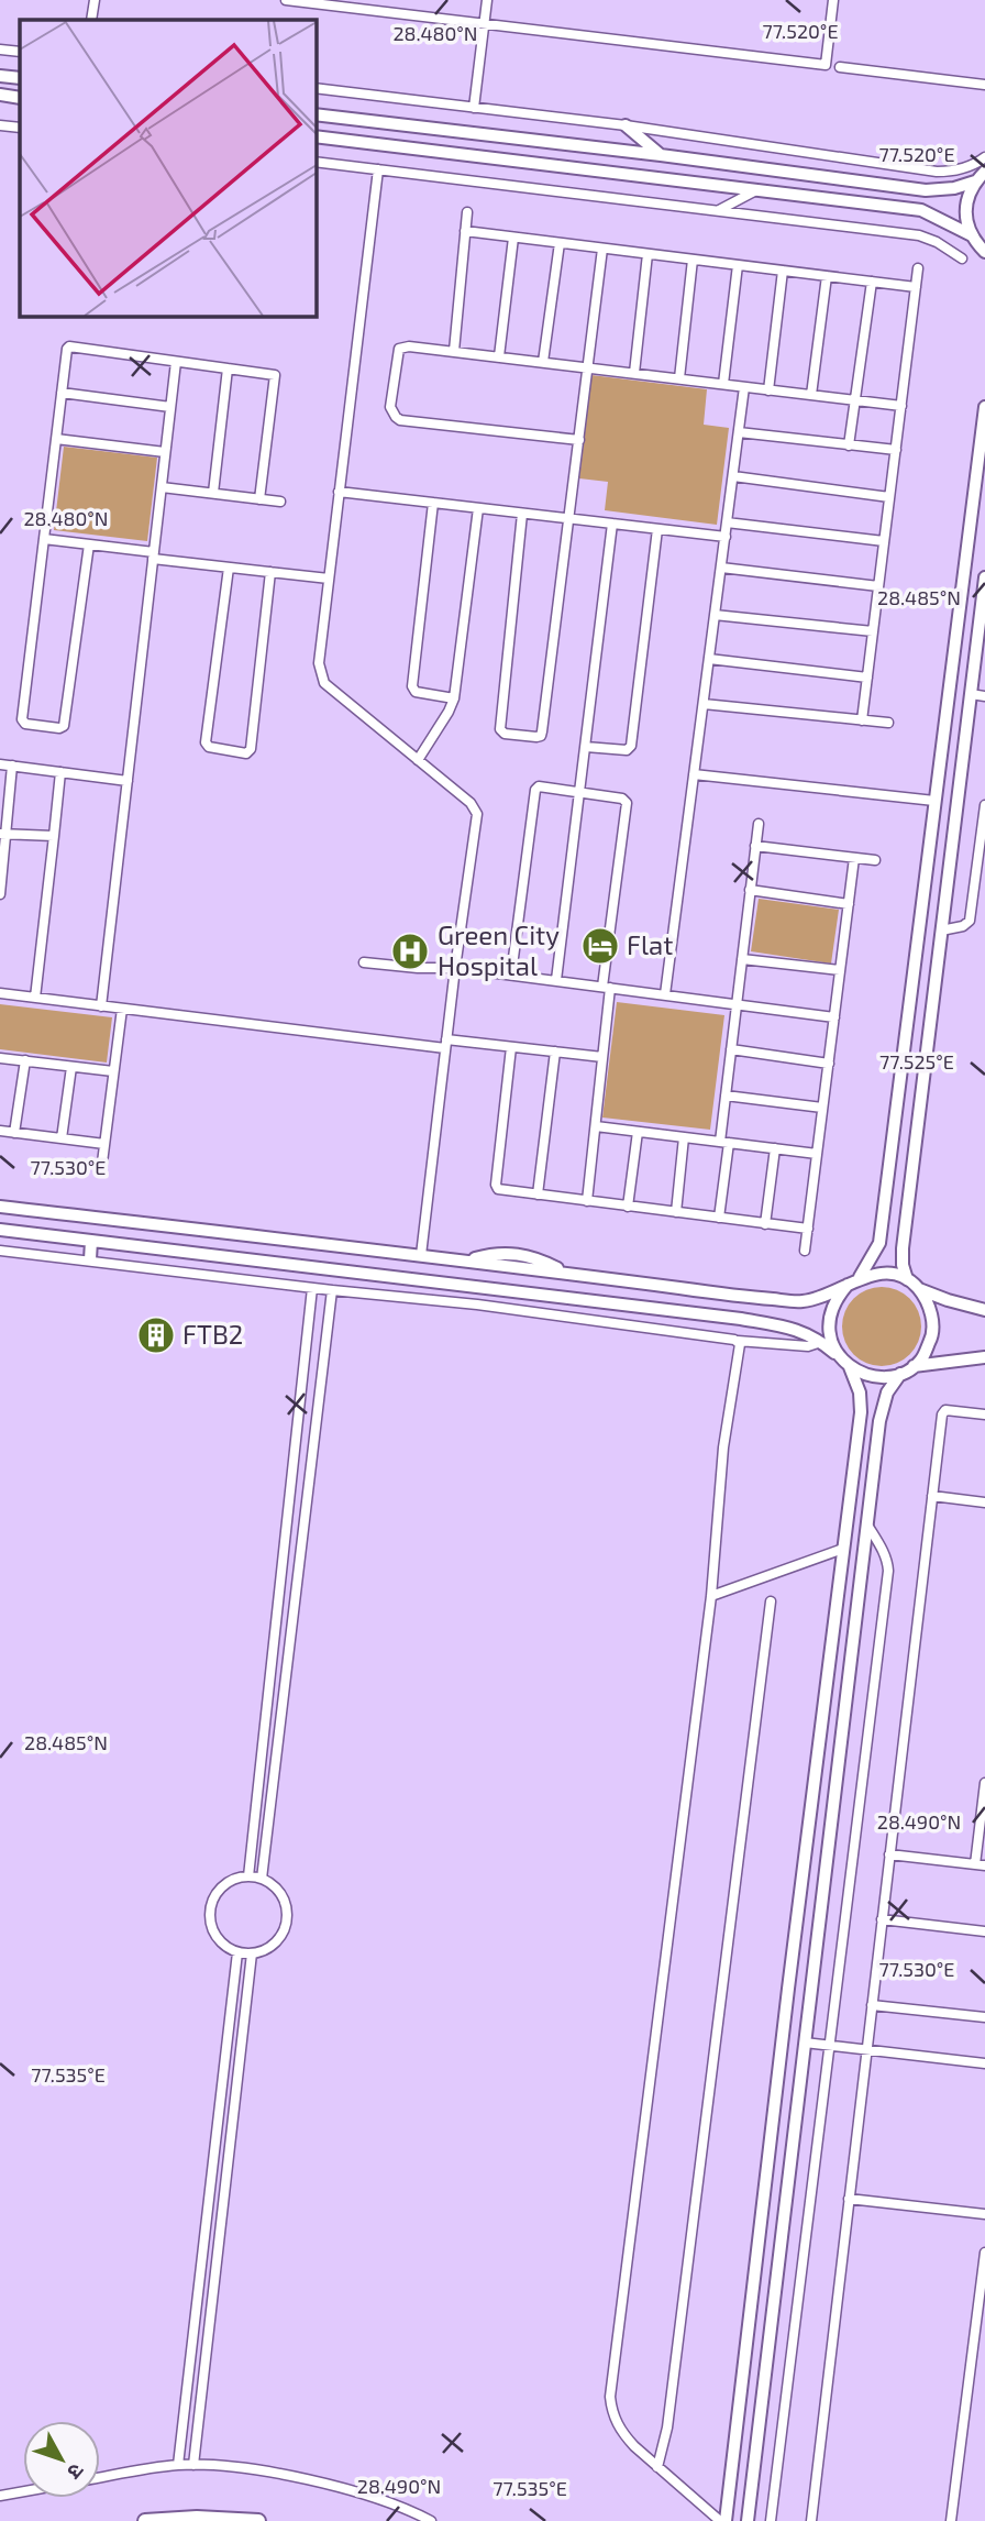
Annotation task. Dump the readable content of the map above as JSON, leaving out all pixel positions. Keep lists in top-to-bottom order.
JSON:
{
  "places": {
    "hotel": ["Flat"],
    "hospital": ["Green City Hospital"],
    "building": ["FTB2"]
  },
  "north": "bottom right",
  "coordinates": [
    "77.520°E",
    "28.480°N",
    "28.485°N",
    "77.525°E",
    "77.530°E",
    "28.490°N",
    "77.535°E"
  ]
}
